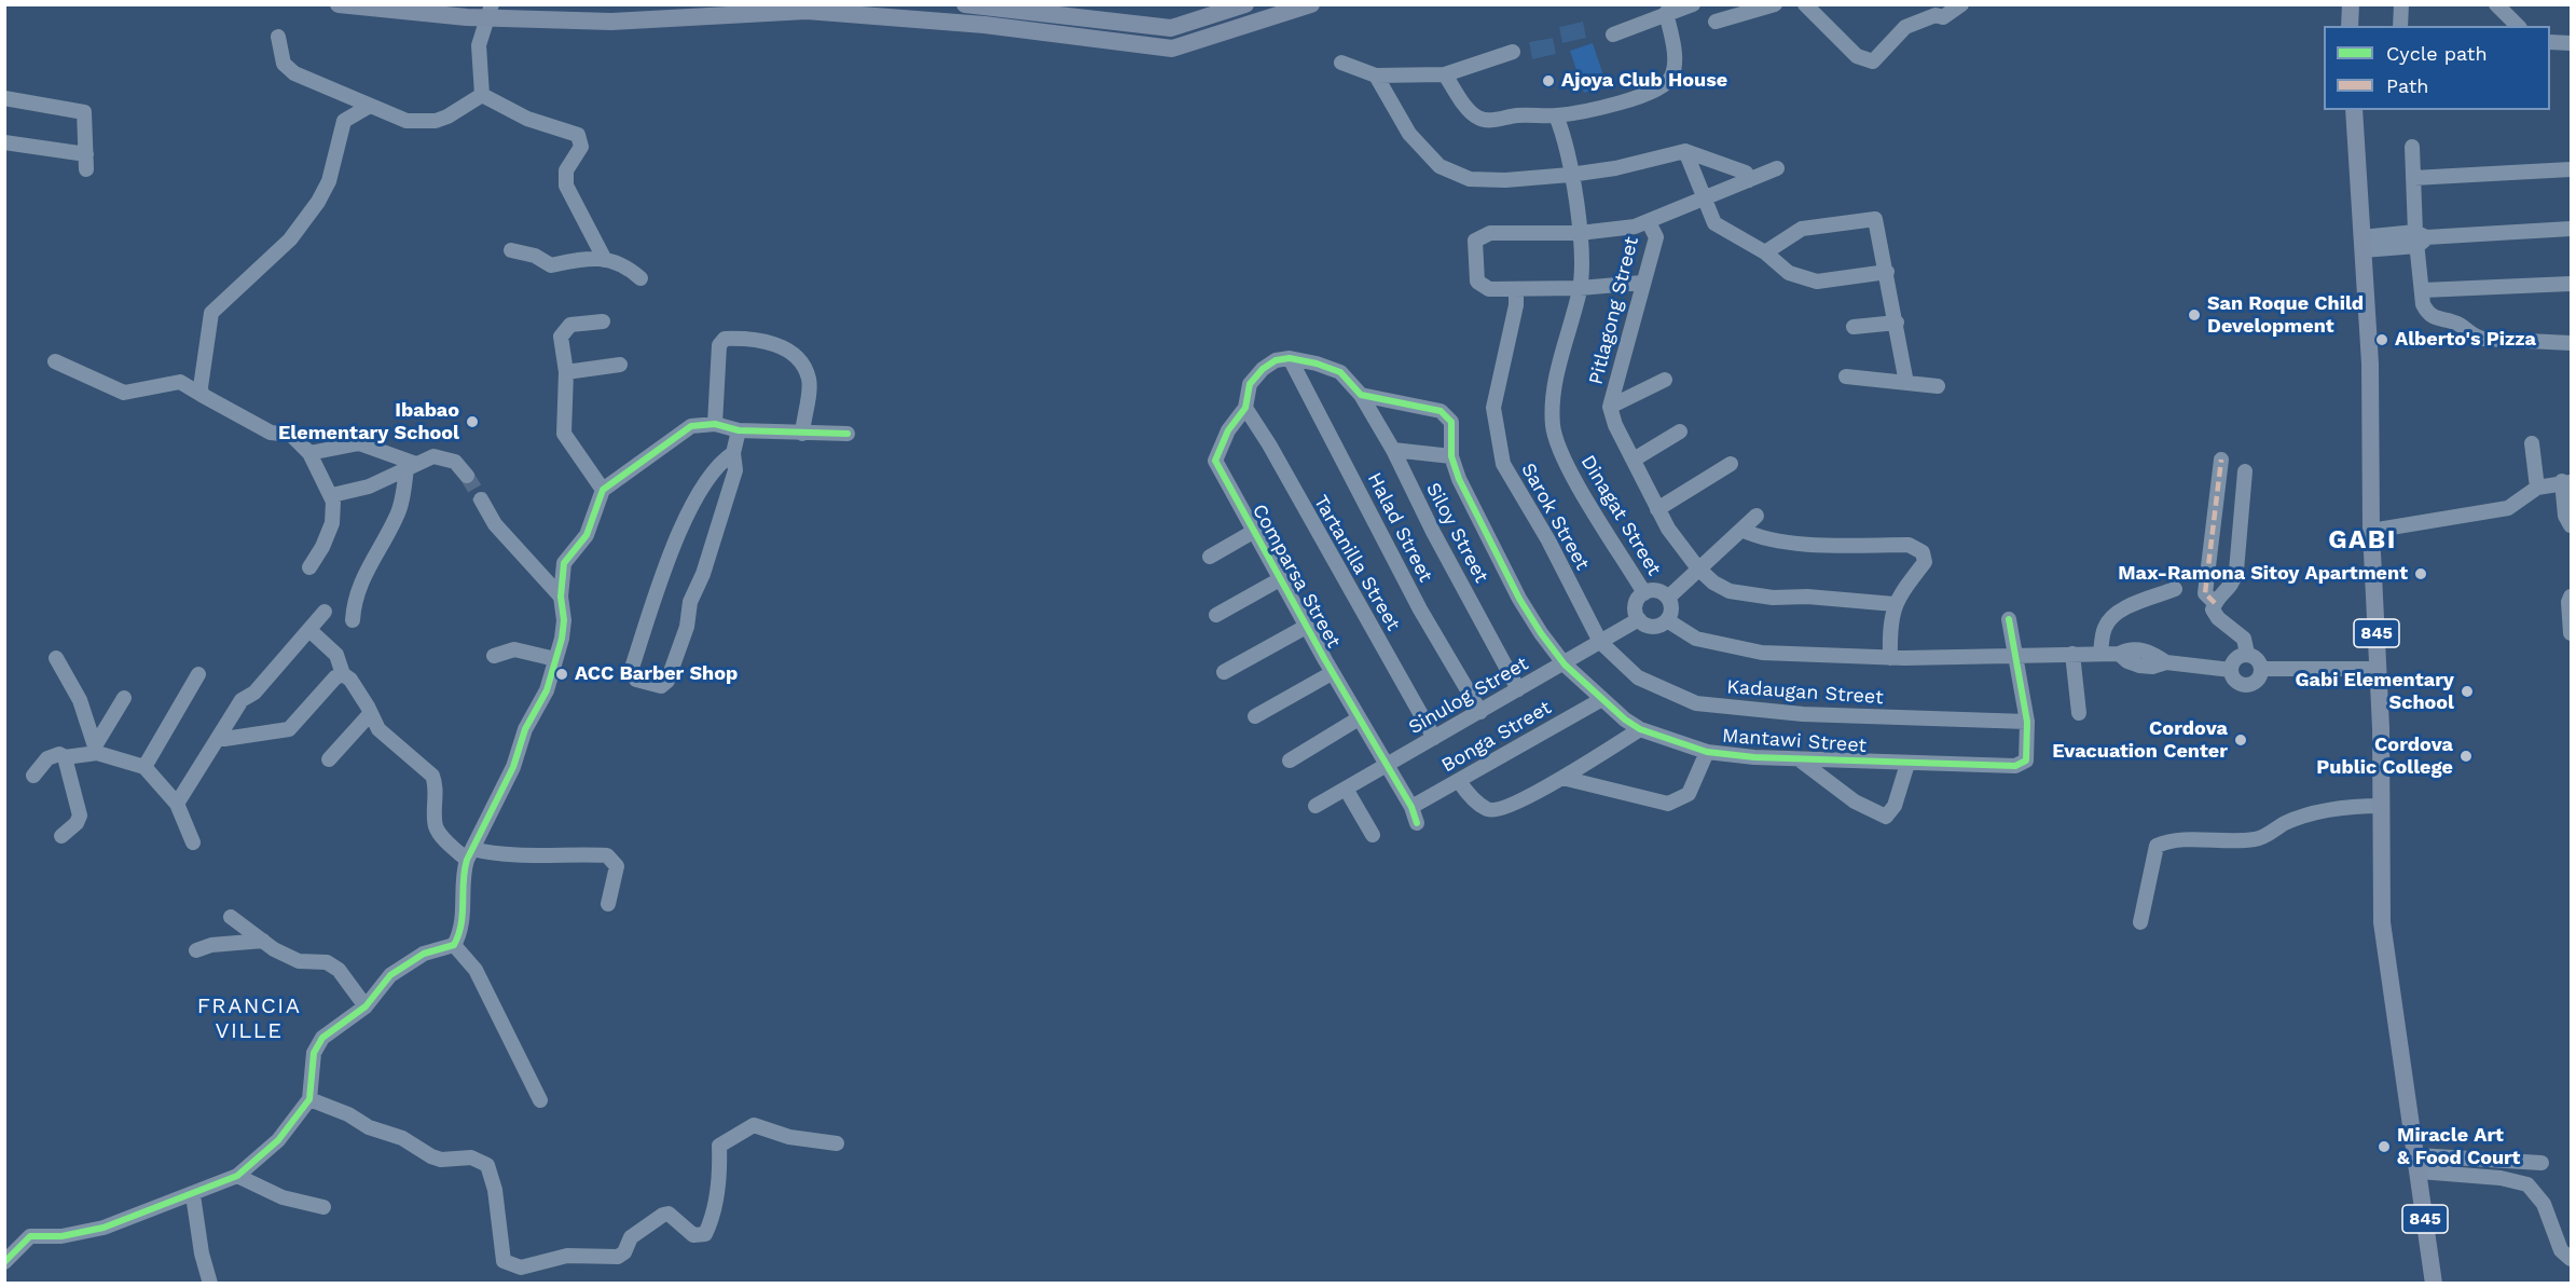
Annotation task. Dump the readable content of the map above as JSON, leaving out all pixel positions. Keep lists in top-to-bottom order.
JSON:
{
  "streets": {
    "main road": ["845"],
    "street": [
      "Pitlagong Street",
      "Dinagat Street",
      "Sarok Street",
      "Halad Street",
      "Siloy Street",
      "Tartanilla Street",
      "Comparsa Street",
      "Kadaugan Street",
      "Sinulog Street",
      "Bonga Street",
      "Mantawi Street"
    ]
  },
  "crossings": [
    ["Dinagat Street", "Sinulog Street"],
    ["Sarok Street", "Kadaugan Street"],
    ["Sarok Street", "Sinulog Street"],
    ["Halad Street", "Siloy Street"],
    ["Halad Street", "Comparsa Street"],
    ["Halad Street", "Sinulog Street"],
    ["Siloy Street", "Comparsa Street"],
    ["Siloy Street", "Sinulog Street"],
    ["Siloy Street", "Mantawi Street"],
    ["Tartanilla Street", "Comparsa Street"],
    ["Tartanilla Street", "Sinulog Street"],
    ["Comparsa Street", "Sinulog Street"],
    ["Comparsa Street", "Bonga Street"],
    ["Kadaugan Street", "Sinulog Street"],
    ["Kadaugan Street", "Mantawi Street"],
    ["Sinulog Street", "Mantawi Street"],
    ["Bonga Street", "Mantawi Street"]
  ],
  "districts": ["GABI", "FRANCIA VILLE"],
  "places": [
    "Ajoya Club House",
    "San Roque Child Development",
    "Alberto's Pizza",
    "Ibabao Elementary School",
    "Max-Ramona Sitoy Apartment",
    "ACC Barber Shop",
    "Gabi Elementary School",
    "Cordova Evacuation Center",
    "Cordova Public College",
    "Miracle Art & Food Court"
  ],
  "legend": ["Cycle path", "Path"]
}
